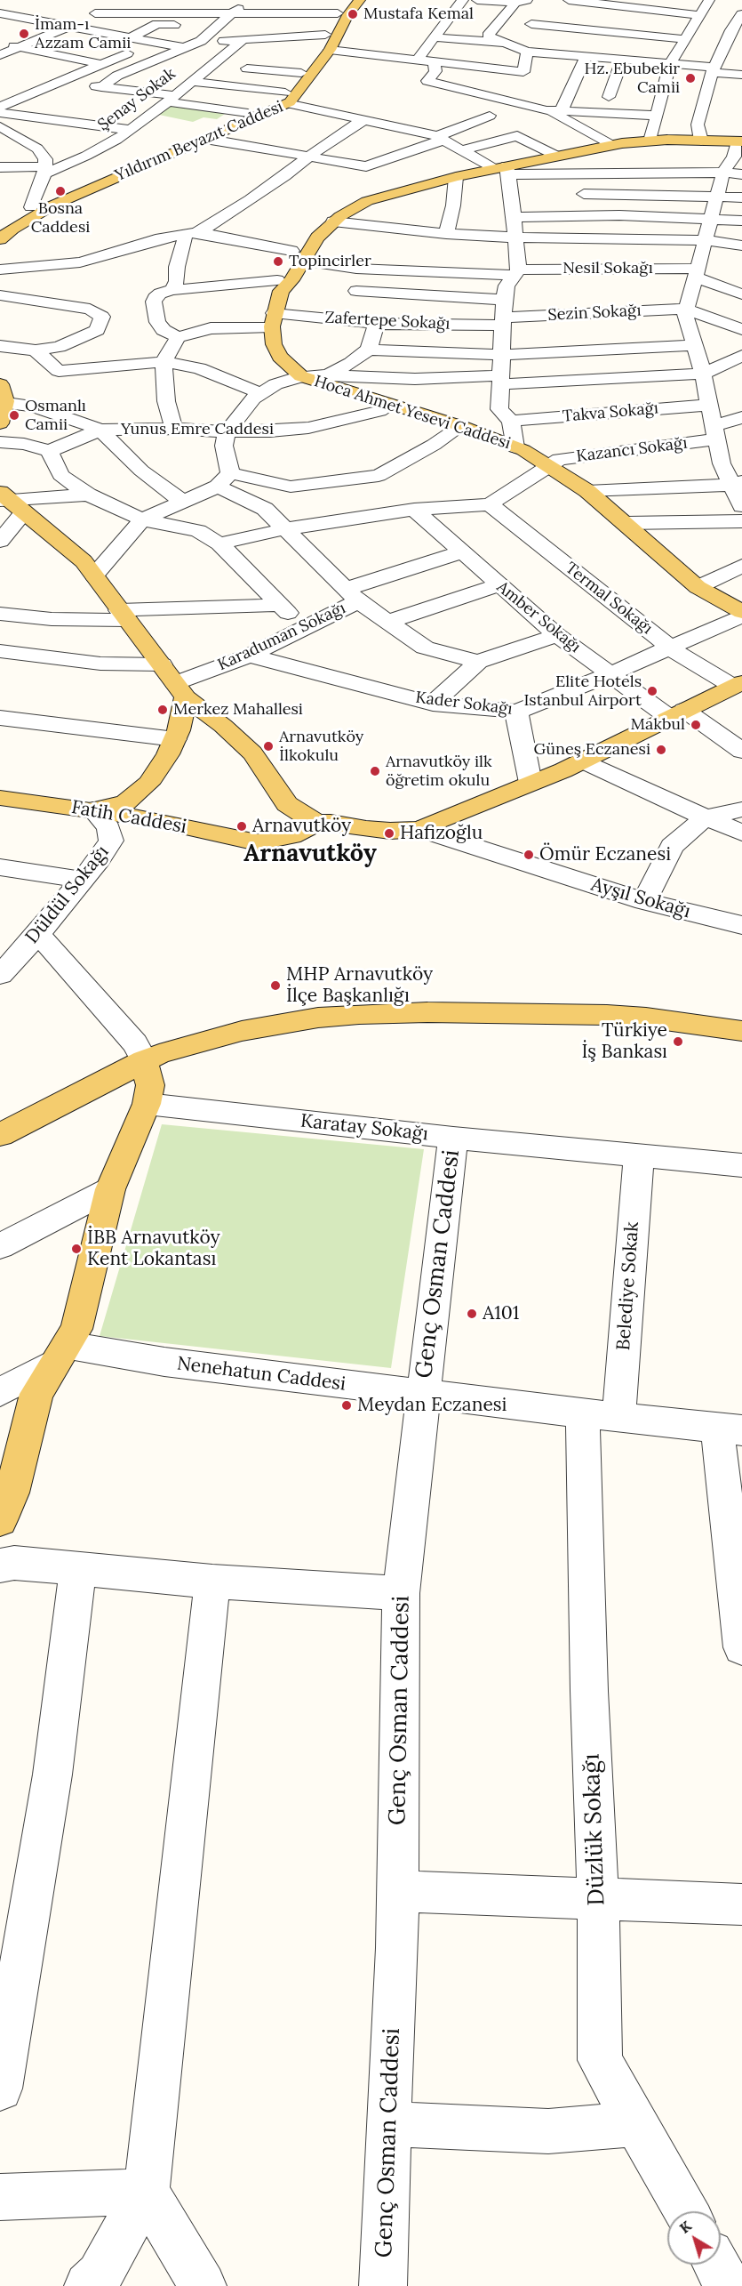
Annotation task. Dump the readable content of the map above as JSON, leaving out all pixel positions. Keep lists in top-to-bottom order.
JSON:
{
  "streets": {
    "main road": ["Yıldırım Beyazıt Caddesi", "Hoca Ahmet Yesevi Caddesi", "Fatih Caddesi"],
    "street": [
      "Şenay Sokak",
      "Nesil Sokağı",
      "Sezin Sokağı",
      "Zafertepe Sokağı",
      "Takva Sokağı",
      "Yunus Emre Caddesi",
      "Kazancı Sokağı",
      "Termal Sokağı",
      "Amber Sokağı",
      "Karaduman Sokağı",
      "Kader Sokağı",
      "Düldül Sokağı",
      "Ayşıl Sokağı",
      "Karatay Sokağı",
      "Genç Osman Caddesi",
      "Belediye Sokak",
      "Nenehatun Caddesi",
      "Düzlük Sokağı"
    ]
  },
  "crossings": [
    ["Sezin Sokağı", "Zafertepe Sokağı"],
    ["Zafertepe Sokağı", "Hoca Ahmet Yesevi Caddesi"],
    ["Hoca Ahmet Yesevi Caddesi", "Yunus Emre Caddesi"],
    ["Hoca Ahmet Yesevi Caddesi", "Kazancı Sokağı"],
    ["Hoca Ahmet Yesevi Caddesi", "Kader Sokağı"],
    ["Kazancı Sokağı", "Termal Sokağı"],
    ["Termal Sokağı", "Kader Sokağı"],
    ["Amber Sokağı", "Karaduman Sokağı"],
    ["Amber Sokağı", "Kader Sokağı"],
    ["Karaduman Sokağı", "Kader Sokağı"],
    ["Fatih Caddesi", "Düldül Sokağı"],
    ["Karatay Sokağı", "Genç Osman Caddesi"],
    ["Karatay Sokağı", "Belediye Sokak"],
    ["Genç Osman Caddesi", "Nenehatun Caddesi"],
    ["Belediye Sokak", "Nenehatun Caddesi"],
    ["Nenehatun Caddesi", "Düzlük Sokağı"]
  ],
  "districts": ["Arnavutköy"],
  "places": [
    "Mustafa Kemal",
    "İmam-ı Azzam Camii",
    "Hz. Ebubekir Camii",
    "Bosna Caddesi",
    "Topincirler",
    "Osmanlı Camii",
    "Elite Hotels Istanbul Airport",
    "Merkez Mahallesi",
    "Makbul",
    "Arnavutköy İlkokulu",
    "Güneş Eczanesi",
    "Arnavutköy ilk öğretim okulu",
    "Arnavutköy",
    "Hafizoğlu",
    "Ömür Eczanesi",
    "MHP Arnavutköy İlçe Başkanlığı",
    "Türkiye İş Bankası",
    "İBB Arnavutköy Kent Lokantası",
    "A101",
    "Meydan Eczanesi"
  ],
  "north": "top left"
}
